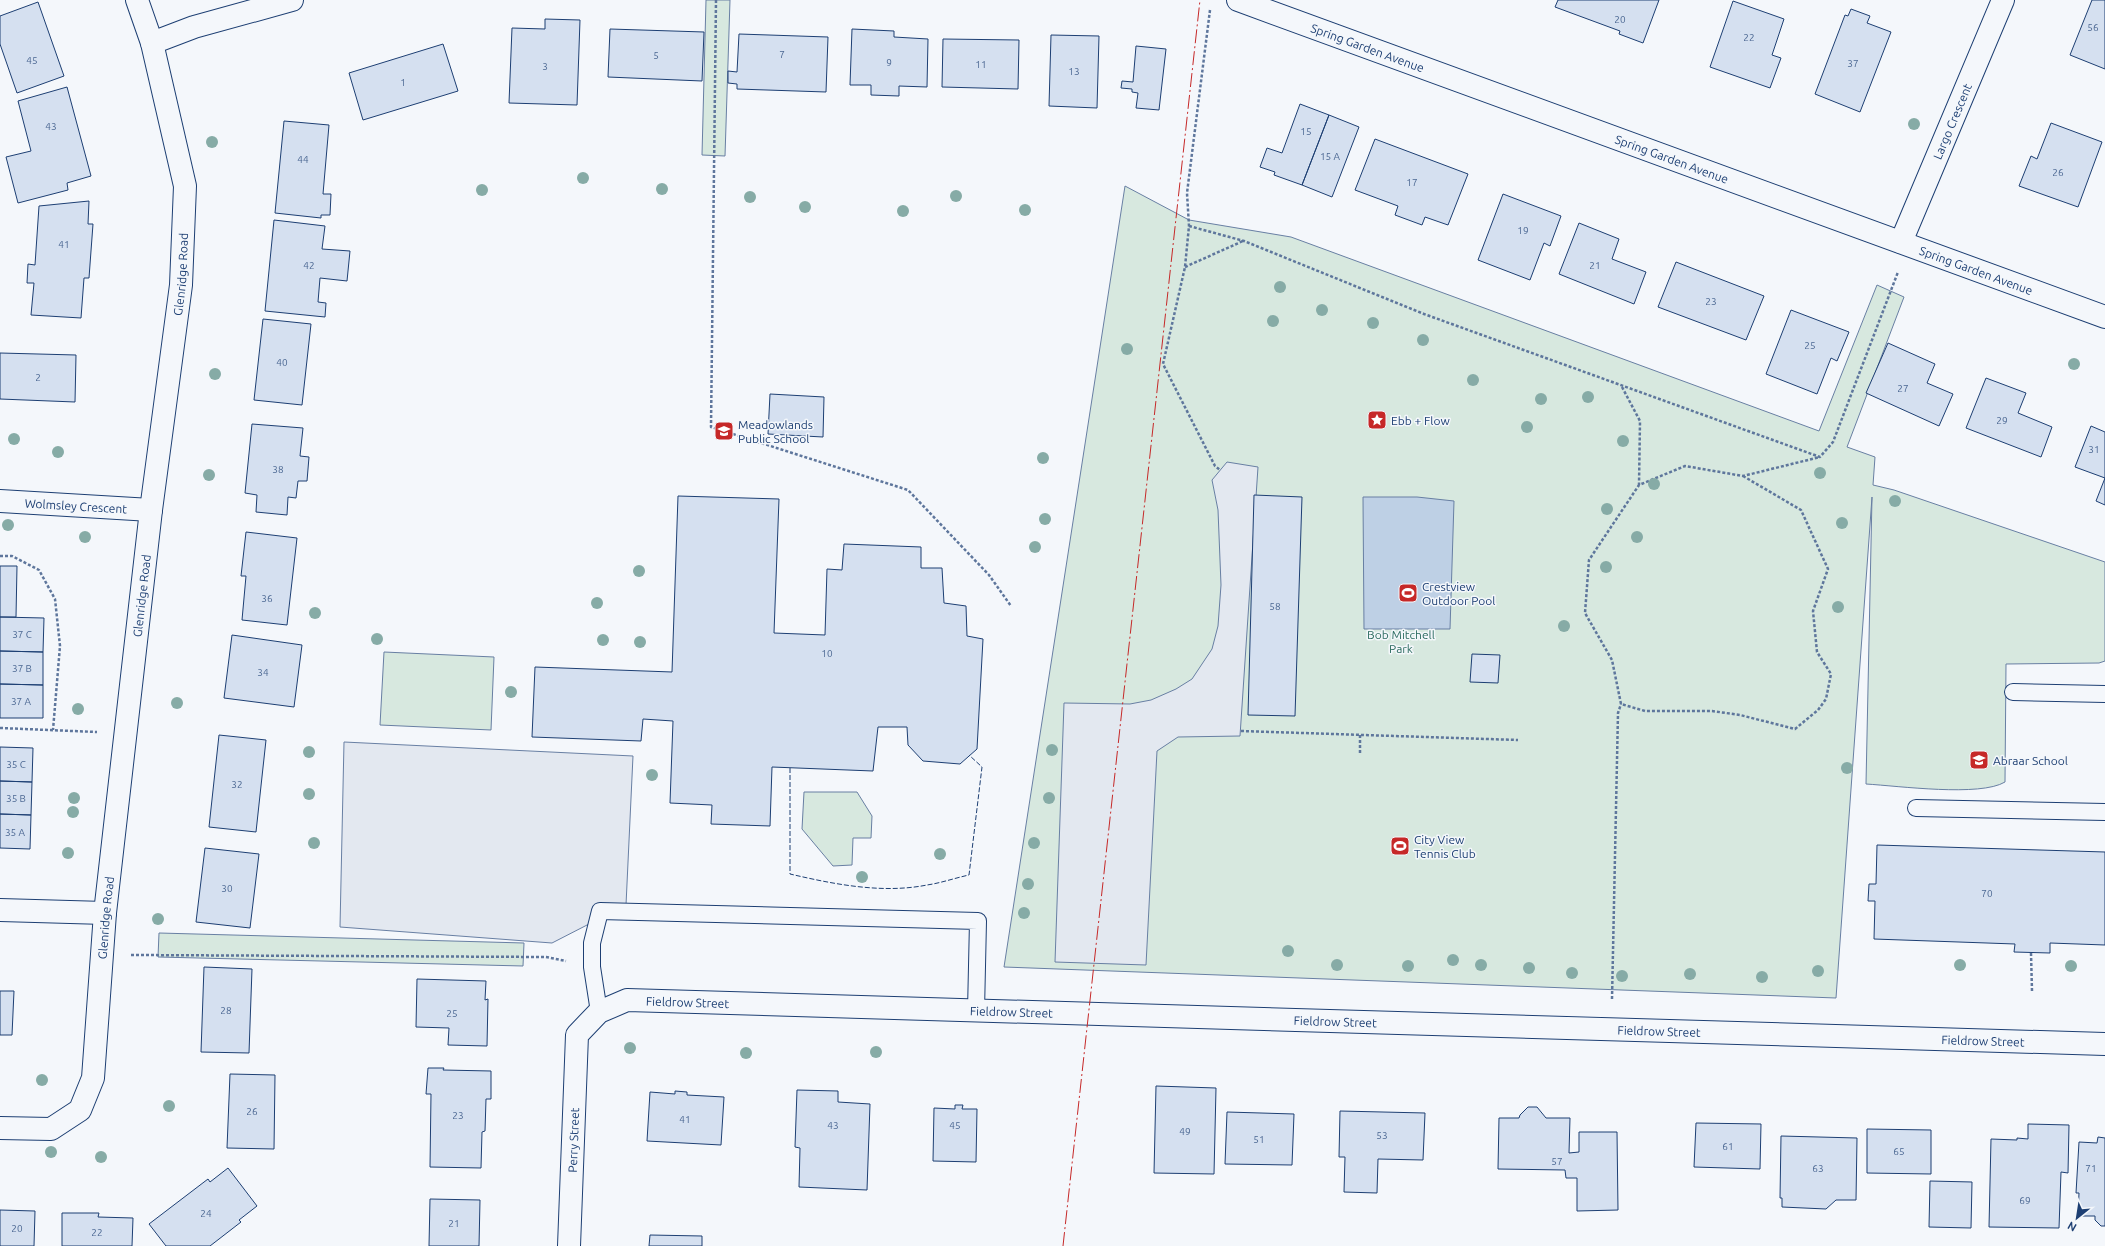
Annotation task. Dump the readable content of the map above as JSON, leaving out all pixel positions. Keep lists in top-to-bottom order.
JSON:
{
  "streets": {
    "street": [
      "Spring Garden Avenue",
      "Largo Crescent",
      "Glenridge Road",
      "Wolmsley Crescent",
      "Fieldrow Street",
      "Perry Street"
    ]
  },
  "crossings": [
    ["Spring Garden Avenue", "Largo Crescent"],
    ["Glenridge Road", "Wolmsley Crescent"],
    ["Fieldrow Street", "Perry Street"]
  ],
  "parks": ["Bob Mitchell Park"],
  "places": {
    "place": ["Ebb + Flow"],
    "school or university": ["Meadowlands Public School", "Abraar School"],
    "sports": ["Crestview Outdoor Pool", "City View Tennis Club"]
  },
  "house_numbers": [
    "20",
    "56",
    "22",
    "7",
    "5",
    "45",
    "9",
    "37",
    "11",
    "3",
    "13",
    "1",
    "43",
    "15",
    "15 A",
    "44",
    "26",
    "17",
    "19",
    "41",
    "42",
    "21",
    "23",
    "25",
    "40",
    "2",
    "27",
    "29",
    "31",
    "38",
    "36",
    "58",
    "37 C",
    "10",
    "37 B",
    "34",
    "37 A",
    "35 C",
    "32",
    "35 B",
    "35 A",
    "30",
    "70",
    "28",
    "25",
    "26",
    "23",
    "41",
    "43",
    "45",
    "49",
    "53",
    "51",
    "61",
    "65",
    "57",
    "63",
    "71",
    "69",
    "24",
    "21",
    "20",
    "22"
  ],
  "north": "bottom left"
}
